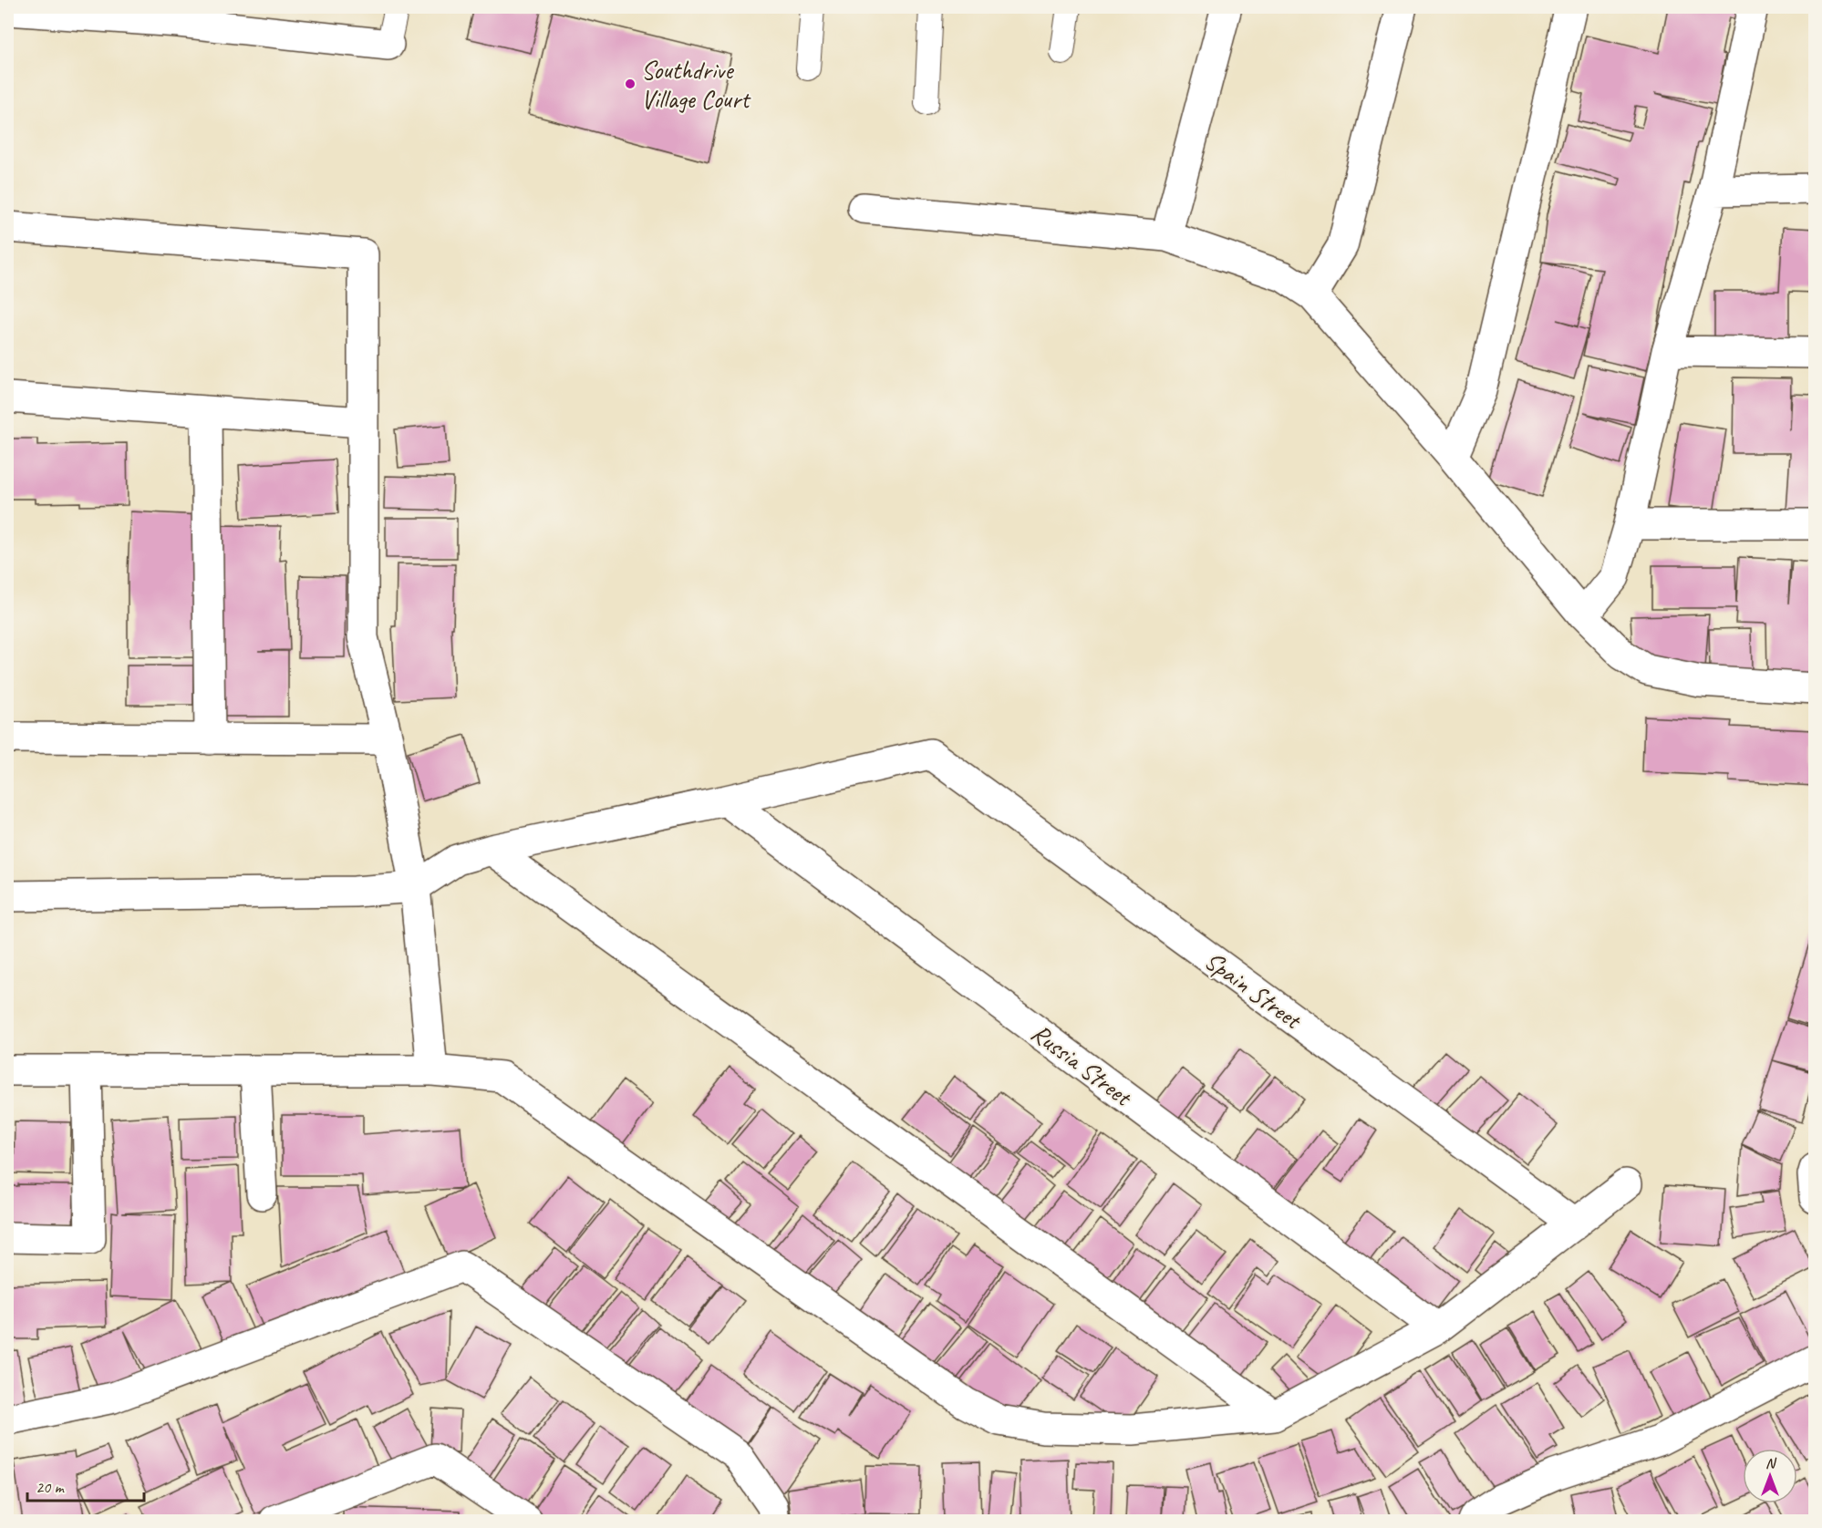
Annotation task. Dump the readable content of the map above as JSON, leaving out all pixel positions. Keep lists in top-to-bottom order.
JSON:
{
  "streets": {
    "street": ["Spain Street", "Russia Street"]
  },
  "crossings": [
    ["Spain Street", "Russia Street"]
  ],
  "places": ["Southdrive Village Court"],
  "scale_bar": "20 m",
  "north": "top"
}
